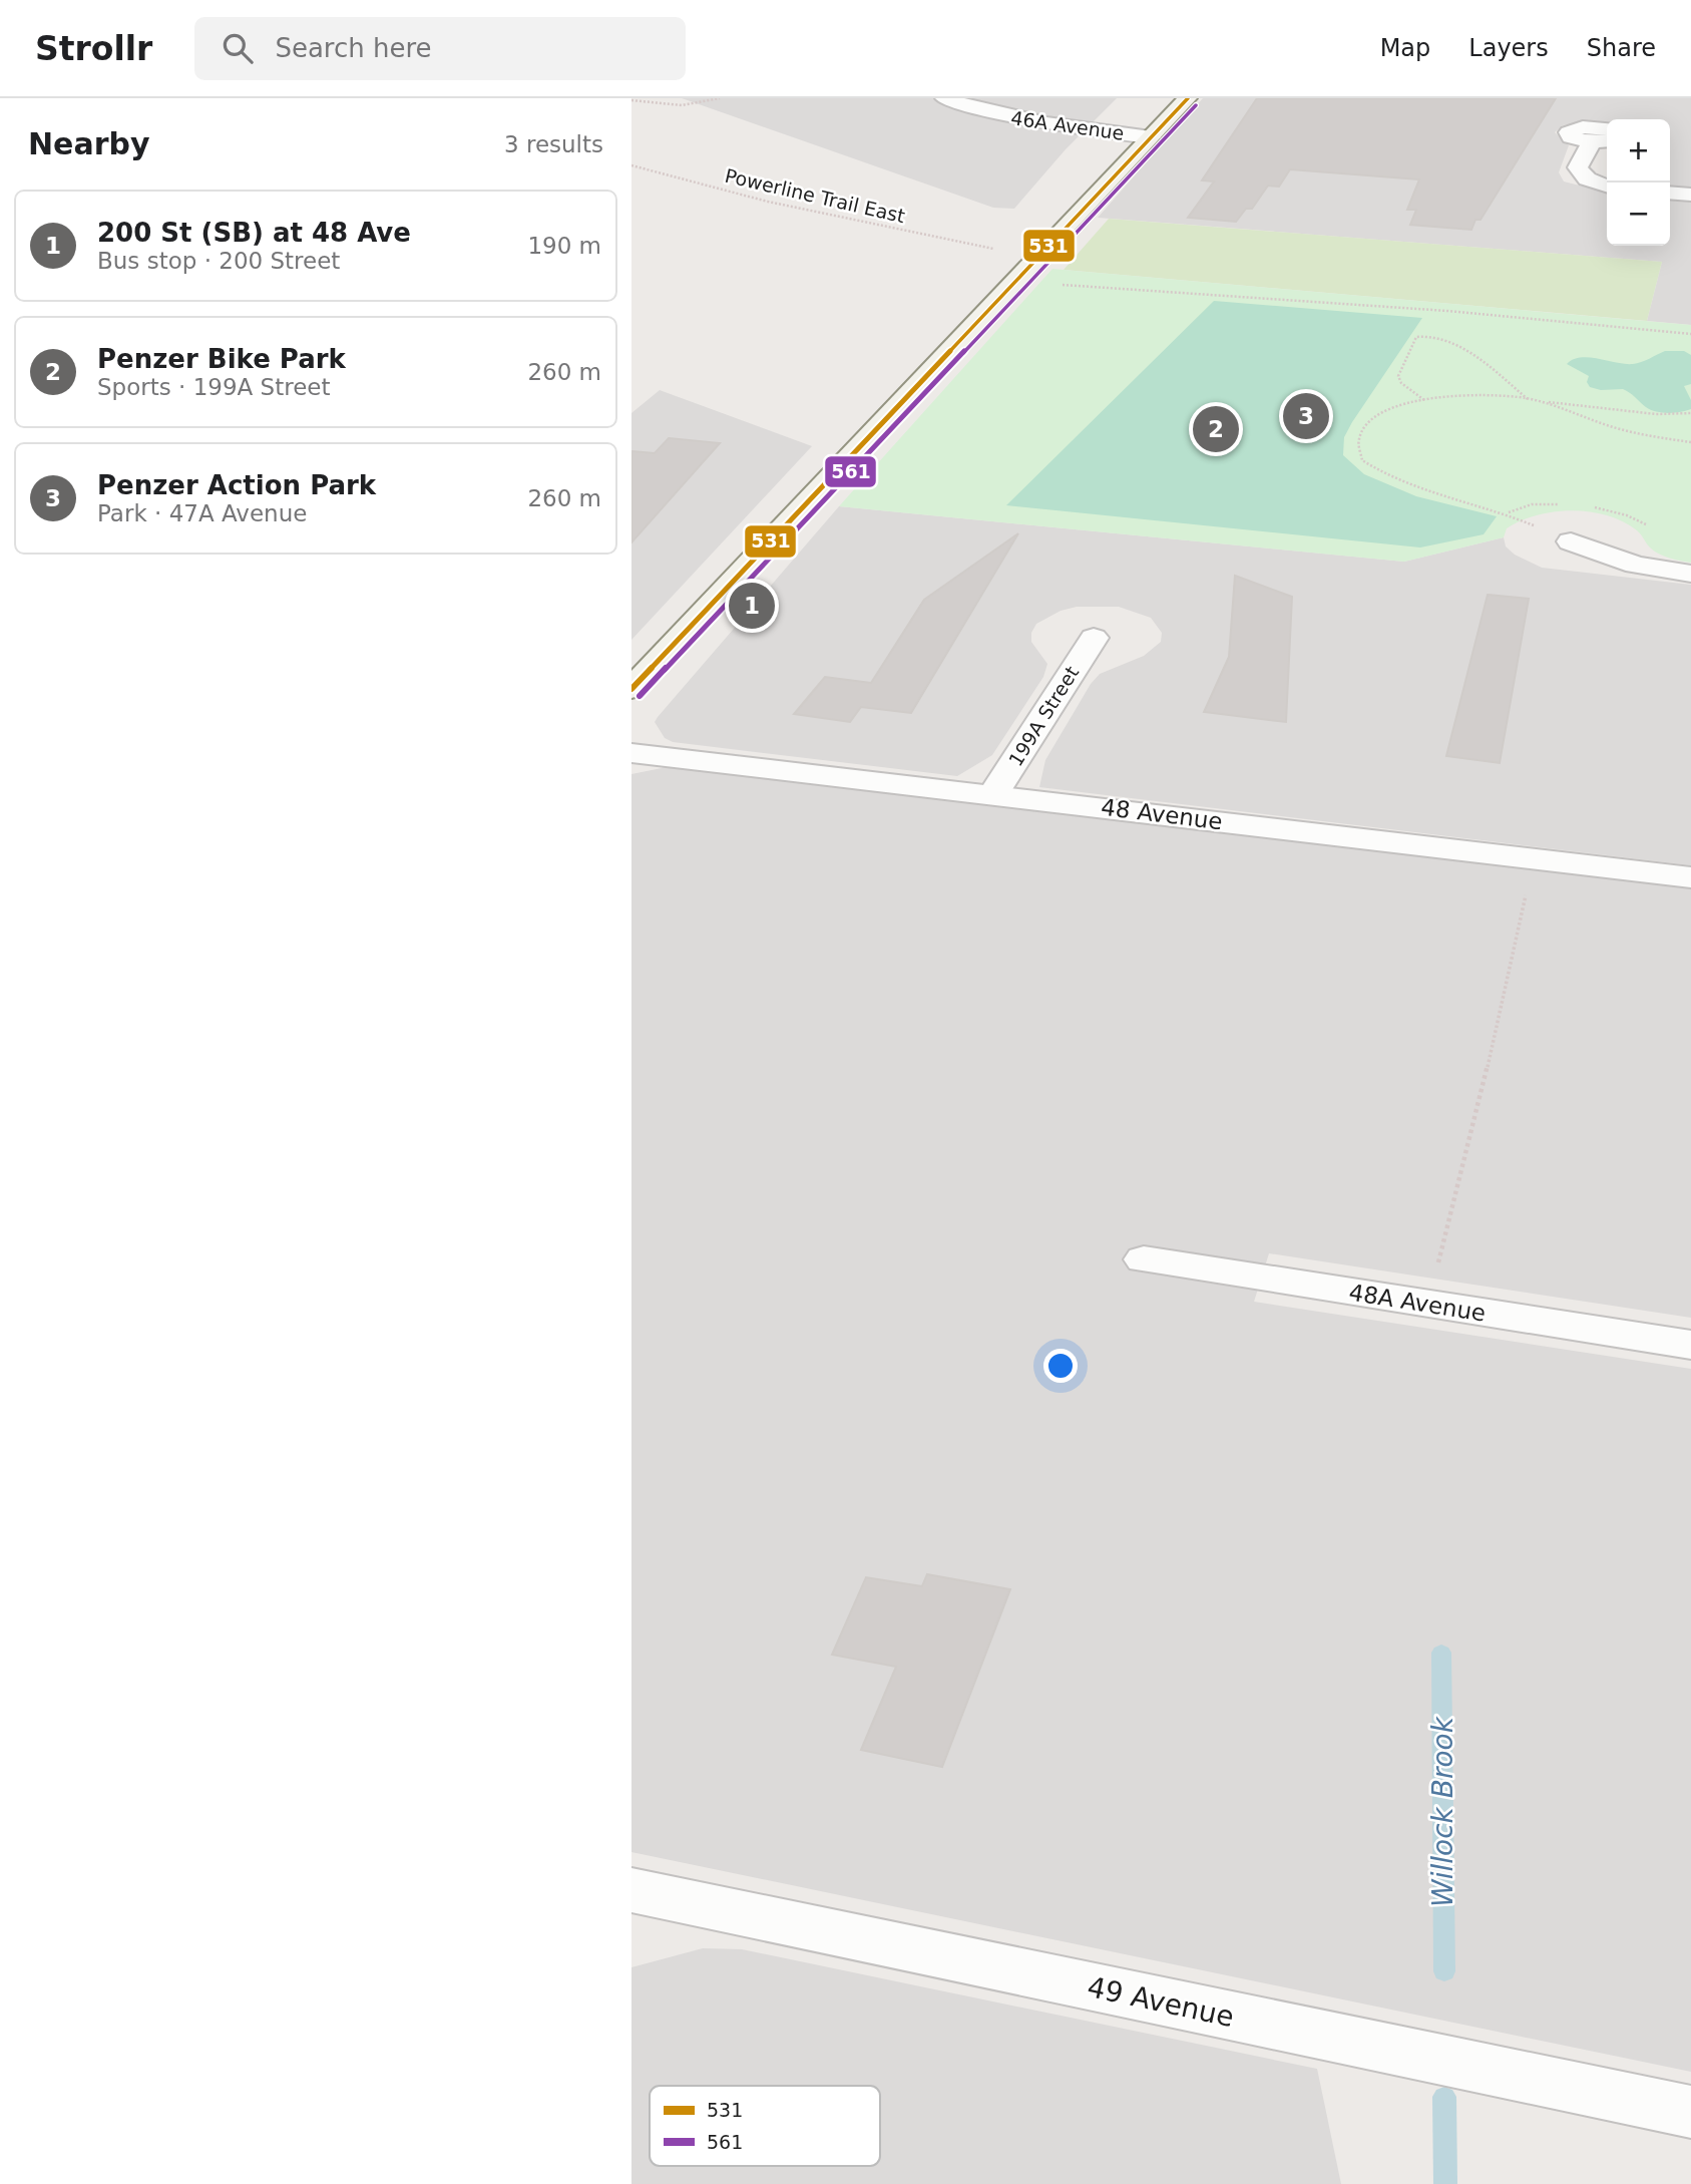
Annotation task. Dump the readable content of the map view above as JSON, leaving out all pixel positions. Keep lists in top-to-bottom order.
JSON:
{
  "streets": {
    "street": [
      "46A Avenue",
      "199A Street",
      "48 Avenue",
      "48A Avenue",
      "49 Avenue"
    ],
    "path": ["Powerline Trail East"]
  },
  "crossings": [
    ["199A Street", "48 Avenue"]
  ],
  "water": ["Willock Brook"],
  "lines": ["transit line 531", "transit line 561"],
  "legend": ["531", "561"],
  "page": {
    "header": "Strollr",
    "search": "Search here",
    "nav": ["Map", "Layers", "Share"],
    "heading": ["Nearby", "3 results"],
    "map_buttons": ["+", "−"],
    "list": [
      {
        "mark": "1",
        "name": "200 St (SB) at 48 Ave",
        "note": "Bus stop · 200 Street",
        "value": "190 m"
      },
      {
        "mark": "2",
        "name": "Penzer Bike Park",
        "note": "Sports · 199A Street",
        "value": "260 m"
      },
      {
        "mark": "3",
        "name": "Penzer Action Park",
        "note": "Park · 47A Avenue",
        "value": "260 m"
      }
    ],
    "pins": ["3", "2", "1"]
  }
}
